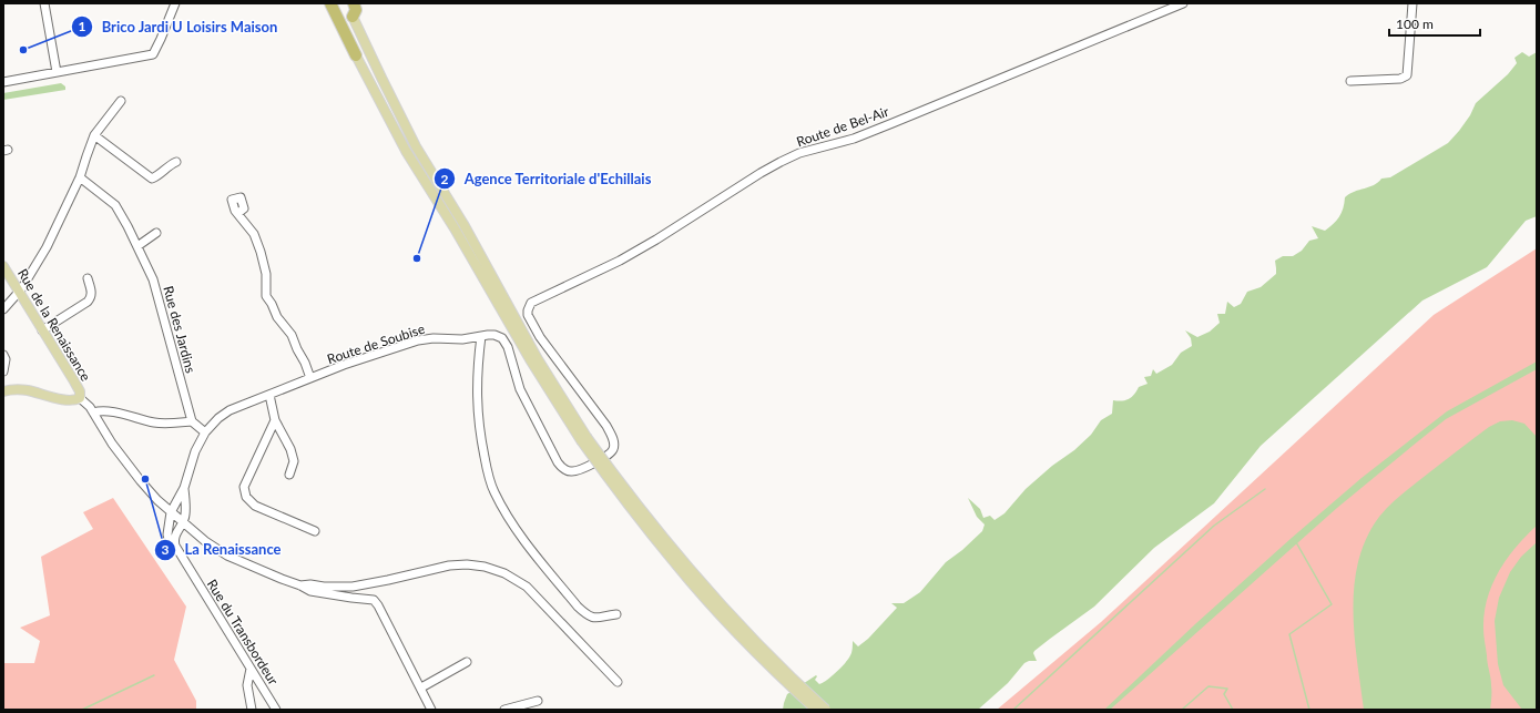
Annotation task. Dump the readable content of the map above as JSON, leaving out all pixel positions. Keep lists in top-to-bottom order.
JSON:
{
  "streets": {
    "main road": ["Rue de la Renaissance"],
    "street": [
      "Route de Bel-Air",
      "Rue des Jardins",
      "Route de Soubise",
      "Rue du Transbordeur"
    ]
  },
  "crossings": [
    ["Route de Bel-Air", "Route de Soubise"],
    ["Route de Soubise", "Rue du Transbordeur"]
  ],
  "places": ["Brico Jardi U Loisirs Maison", "Agence Territoriale d'Echillais", "La Renaissance"],
  "scale_bar": "100 m"
}
